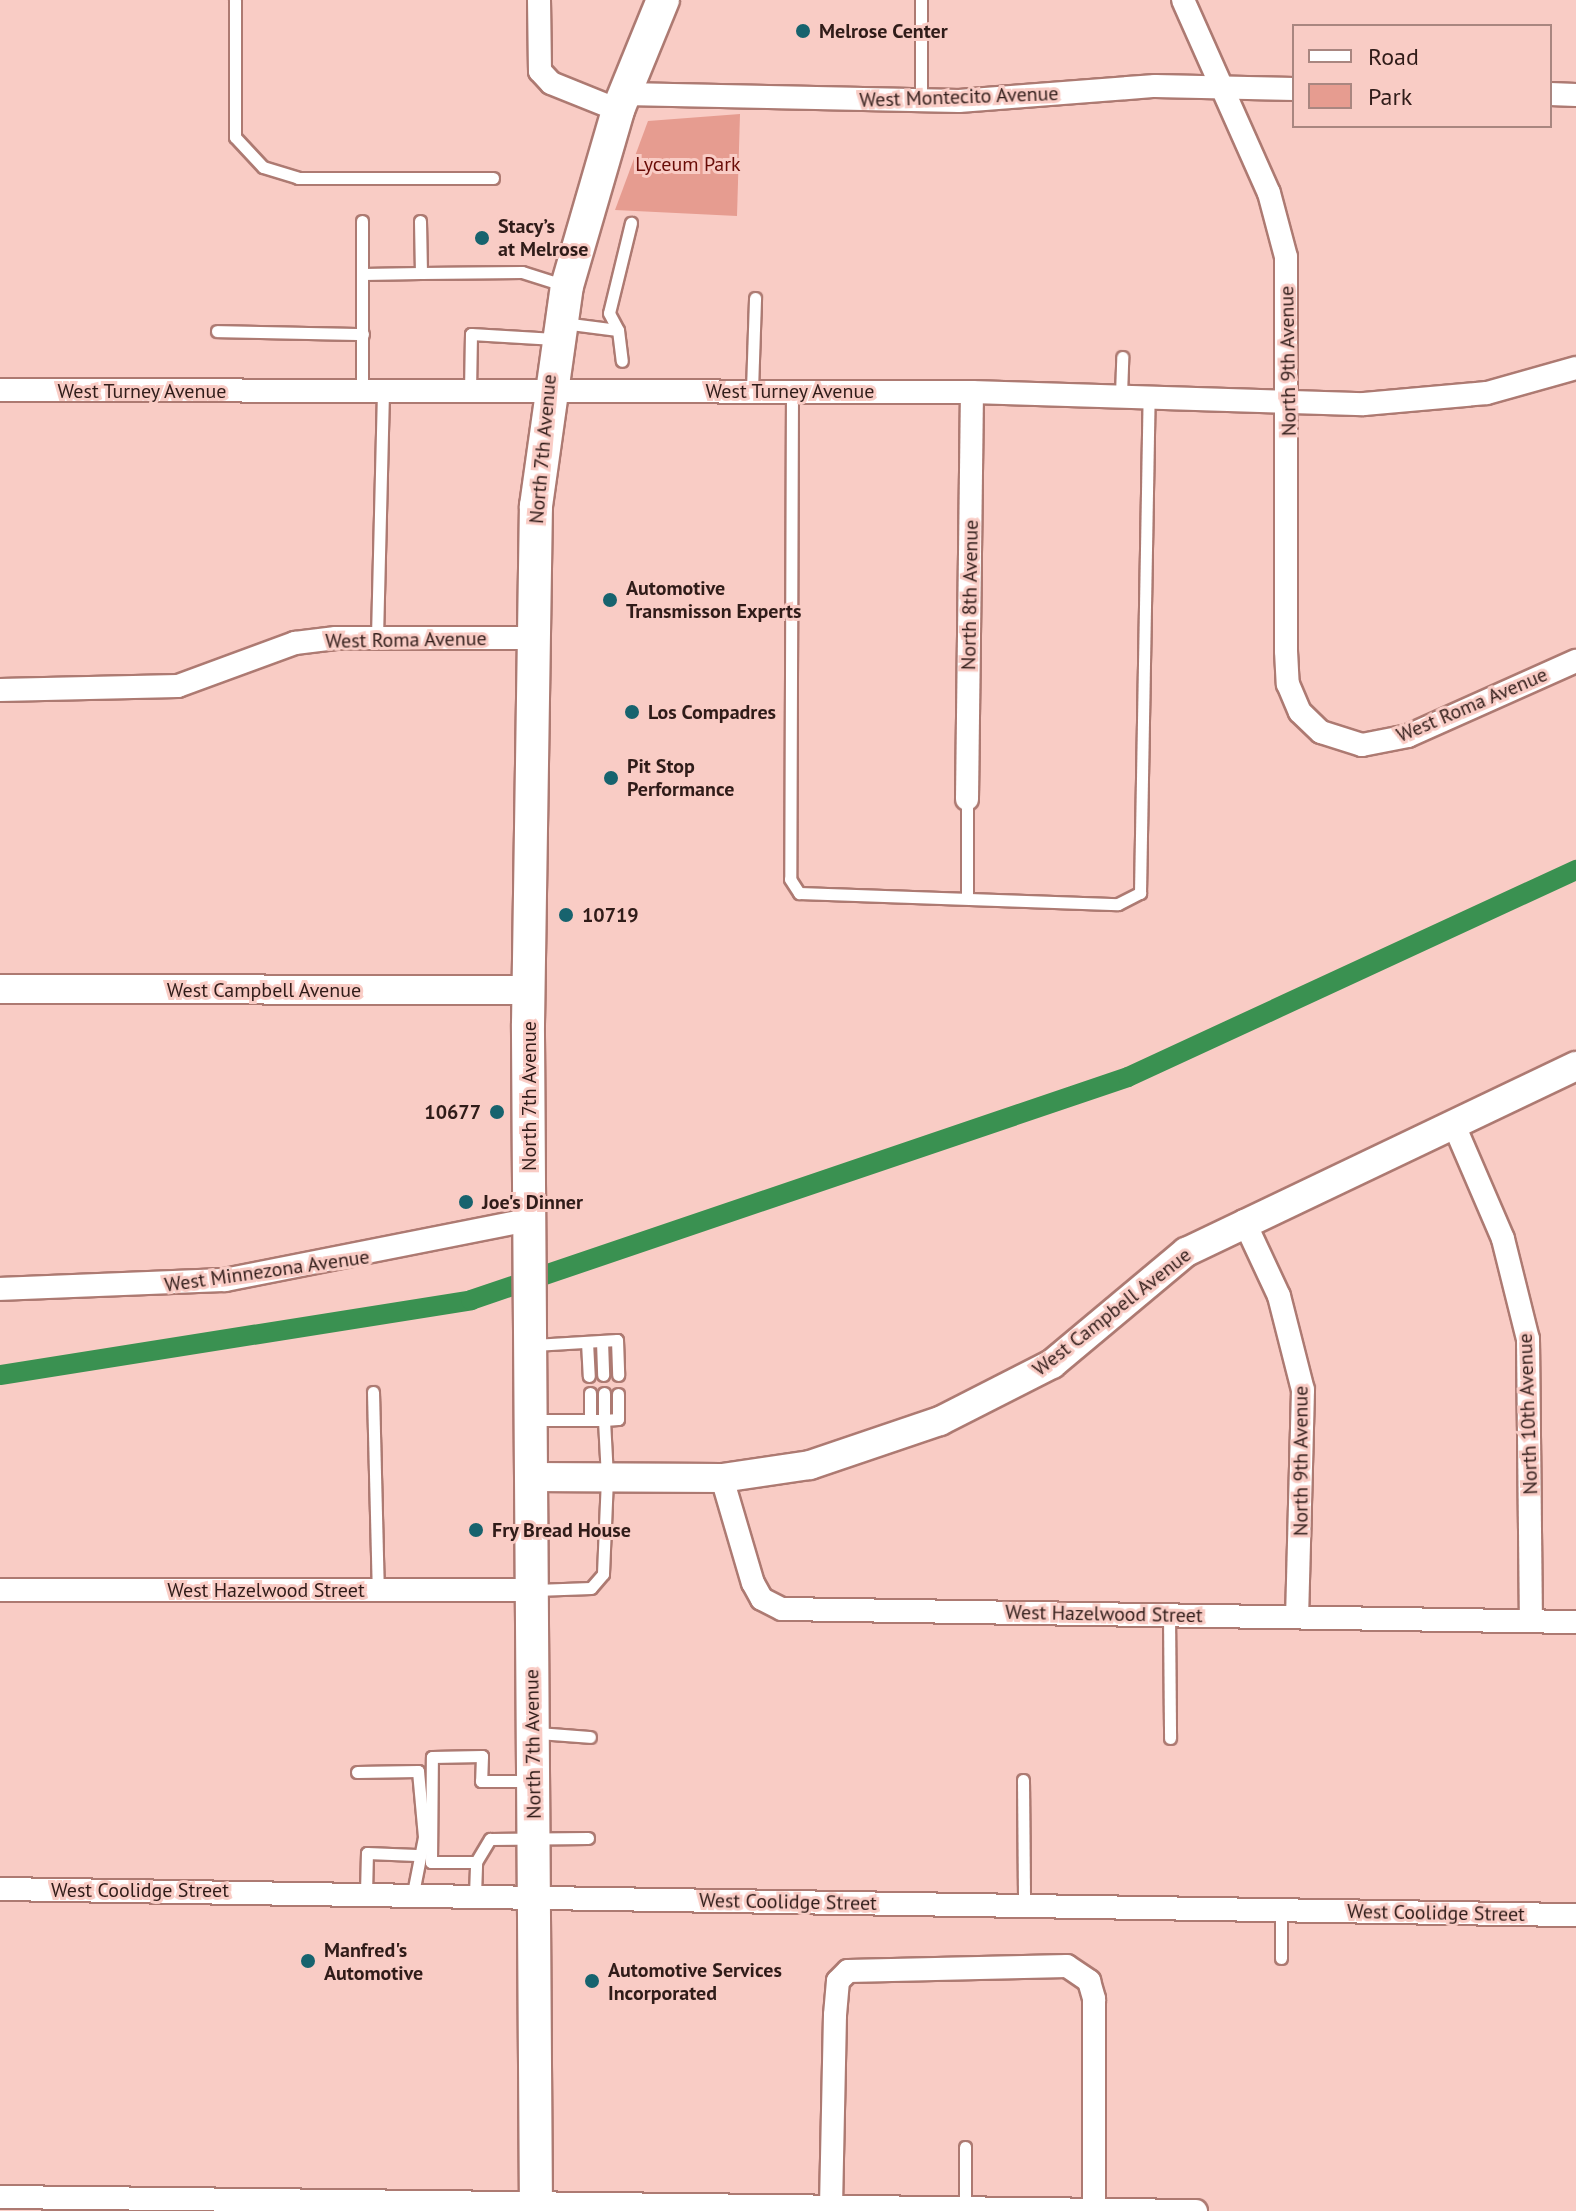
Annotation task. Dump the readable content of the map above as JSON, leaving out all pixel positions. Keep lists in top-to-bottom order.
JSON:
{
  "streets": {
    "main road": ["North 7th Avenue"],
    "street": [
      "West Montecito Avenue",
      "North 9th Avenue",
      "West Turney Avenue",
      "North 8th Avenue",
      "West Roma Avenue",
      "West Campbell Avenue",
      "West Minnezona Avenue",
      "North 10th Avenue",
      "West Hazelwood Street",
      "West Coolidge Street"
    ]
  },
  "crossings": [
    ["West Montecito Avenue", "North 9th Avenue"],
    ["West Montecito Avenue", "North 7th Avenue"],
    ["North 9th Avenue", "West Turney Avenue"],
    ["North 9th Avenue", "West Roma Avenue"],
    ["North 9th Avenue", "West Campbell Avenue"],
    ["North 9th Avenue", "West Hazelwood Street"],
    ["West Turney Avenue", "North 7th Avenue"],
    ["West Turney Avenue", "North 8th Avenue"],
    ["North 7th Avenue", "West Roma Avenue"],
    ["North 7th Avenue", "West Campbell Avenue"],
    ["North 7th Avenue", "West Minnezona Avenue"],
    ["North 7th Avenue", "West Hazelwood Street"],
    ["North 7th Avenue", "West Coolidge Street"],
    ["West Campbell Avenue", "North 10th Avenue"],
    ["West Campbell Avenue", "West Hazelwood Street"],
    ["North 10th Avenue", "West Hazelwood Street"]
  ],
  "parks": ["Lyceum Park"],
  "places": [
    "Melrose Center",
    "Stacy’s at Melrose",
    "Automotive Transmisson Experts",
    "Los Compadres",
    "Pit Stop Performance",
    "10719",
    "10677",
    "Joe's Dinner",
    "Fry Bread House",
    "Manfred's Automotive",
    "Automotive Services Incorporated"
  ],
  "legend": ["Road", "Park"]
}
